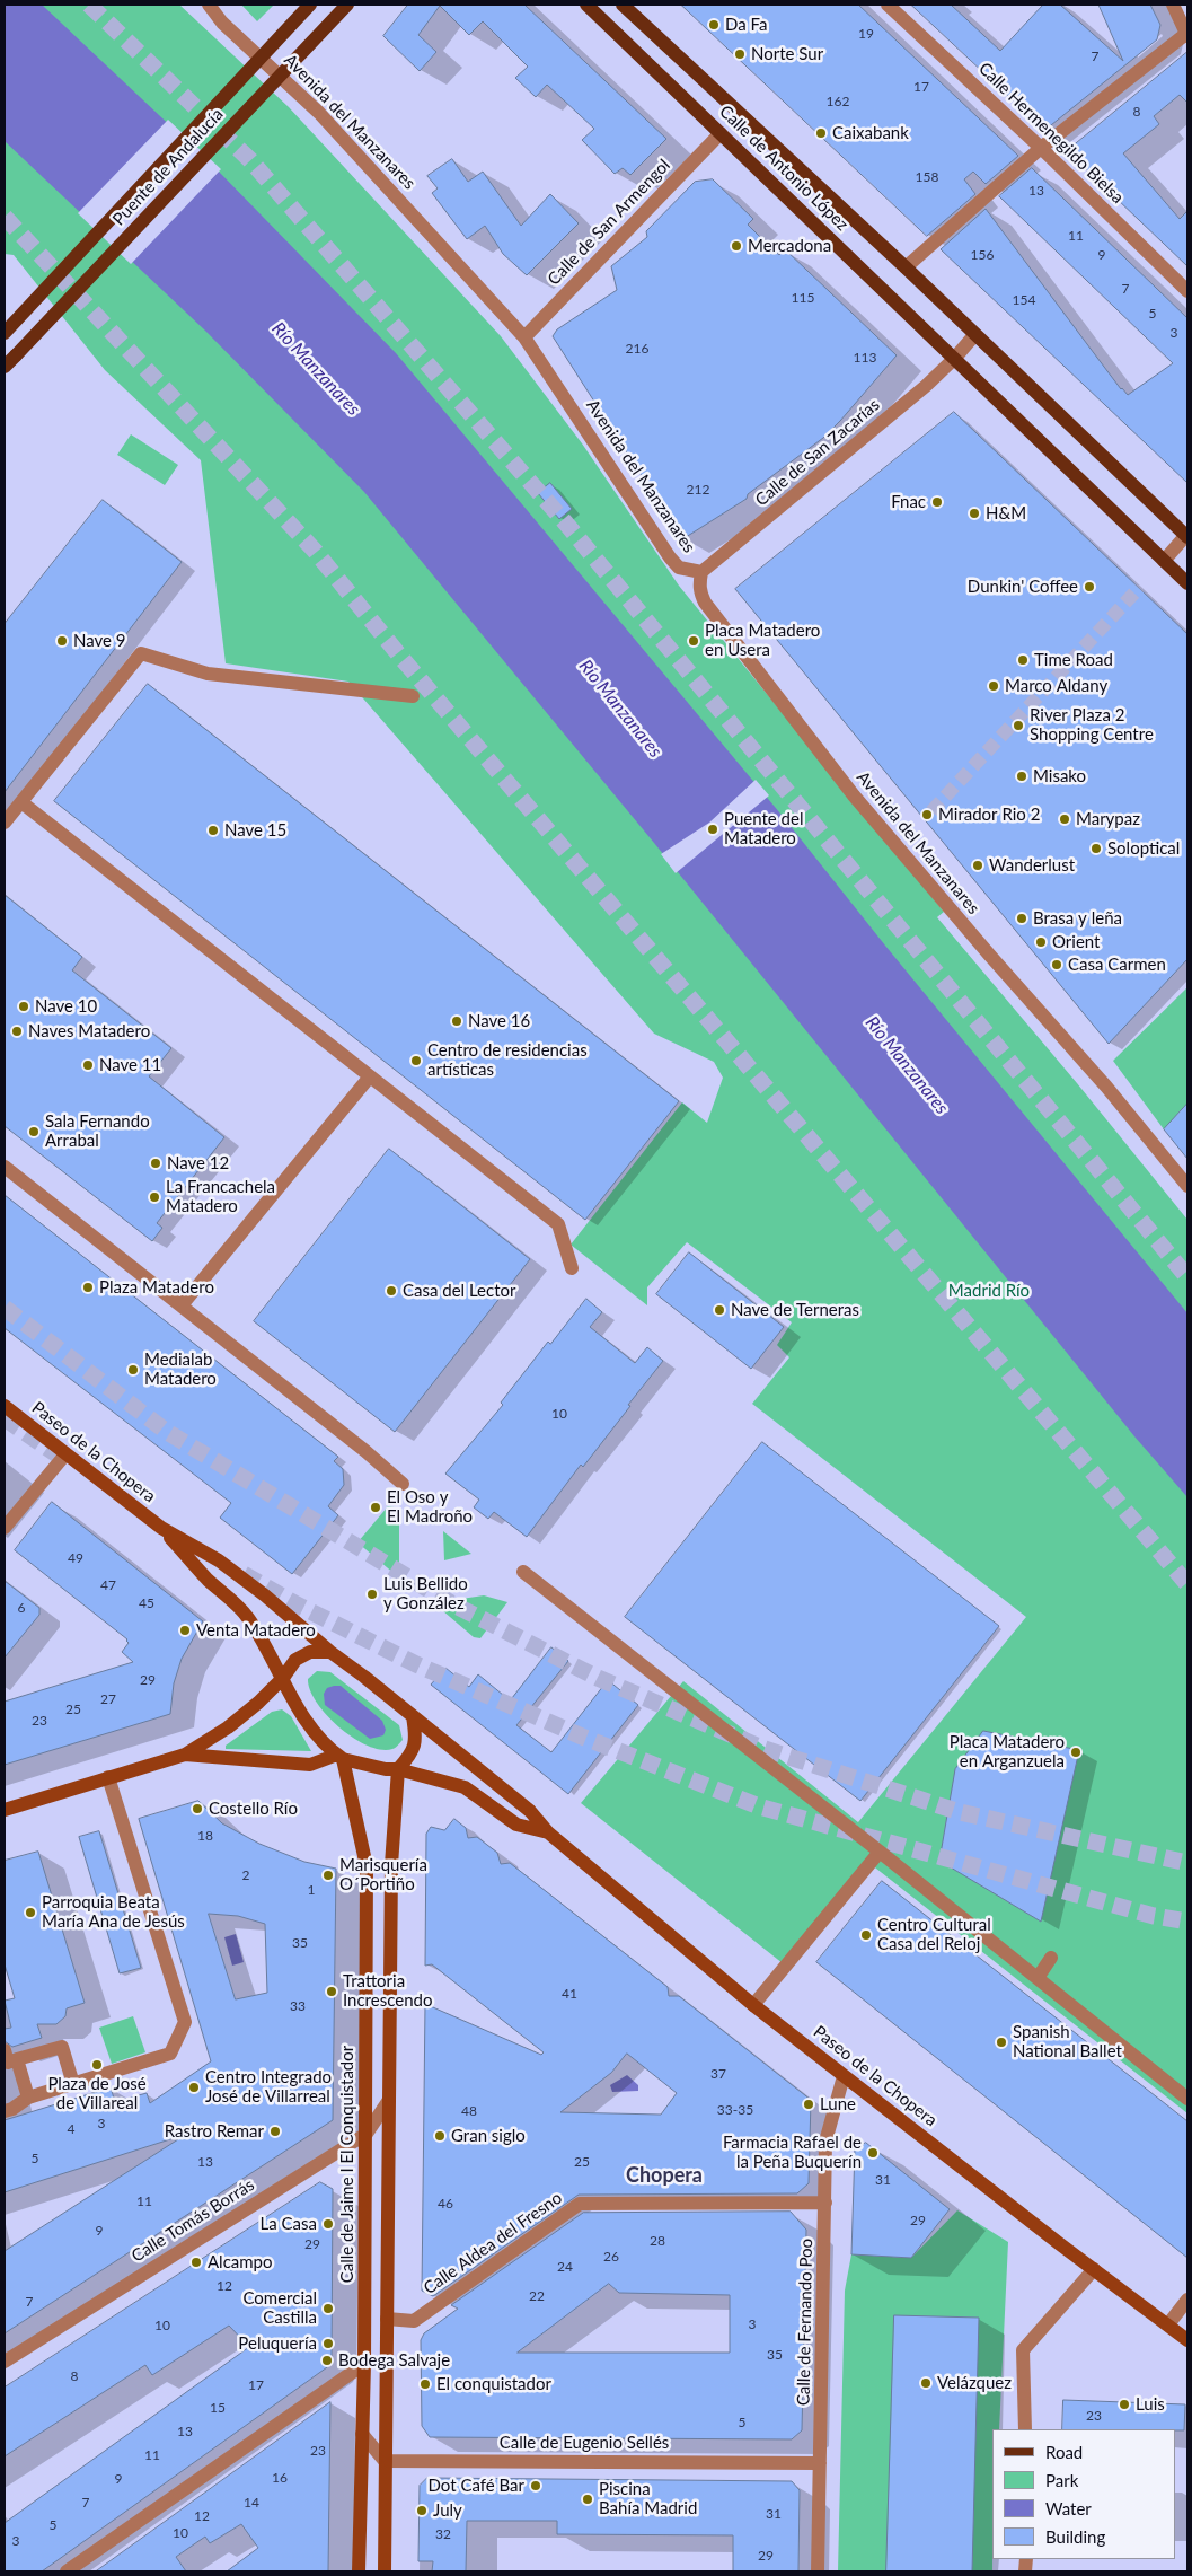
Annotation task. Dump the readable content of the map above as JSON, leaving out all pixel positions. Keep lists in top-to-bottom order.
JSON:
{
  "streets": {
    "main road": ["Puente de Andalucía", "Calle de Antonio López"],
    "street": [
      "Avenida del Manzanares",
      "Calle Hermenegildo Bielsa",
      "Calle de San Armengol",
      "Calle de San Zacarías",
      "Paseo de la Chopera",
      "Calle de Jaime I El Conquistador",
      "Calle Tomás Borrás",
      "Calle Aldea del Fresno",
      "Calle de Fernando Poo",
      "Calle de Eugenio Sellés"
    ]
  },
  "crossings": [
    ["Avenida del Manzanares", "Calle de San Armengol"],
    ["Avenida del Manzanares", "Calle de San Zacarías"],
    ["Calle de Antonio López", "Calle de San Armengol"],
    ["Calle de Antonio López", "Calle de San Zacarías"],
    ["Paseo de la Chopera", "Calle de Jaime I El Conquistador"],
    ["Paseo de la Chopera", "Calle de Fernando Poo"],
    ["Calle de Jaime I El Conquistador", "Calle Tomás Borrás"],
    ["Calle Aldea del Fresno", "Calle de Fernando Poo"],
    ["Calle de Fernando Poo", "Calle de Eugenio Sellés"]
  ],
  "districts": ["Chopera"],
  "water": ["Río Manzanares"],
  "parks": ["Madrid Río"],
  "places": [
    "Da Fa",
    "Norte Sur",
    "Caixabank",
    "Mercadona",
    "Fnac",
    "H&M",
    "Dunkin' Coffee",
    "Nave 9",
    "Placa Matadero en Usera",
    "Time Road",
    "Marco Aldany",
    "River Plaza 2 Shopping Centre",
    "Misako",
    "Mirador Rio 2",
    "Marypaz",
    "Puente del Matadero",
    "Nave 15",
    "Soloptical",
    "Wanderlust",
    "Brasa y leña",
    "Orient",
    "Casa Carmen",
    "Nave 10",
    "Nave 16",
    "Naves Matadero",
    "Centro de residencias artísticas",
    "Nave 11",
    "Sala Fernando Arrabal",
    "Nave 12",
    "La Francachela Matadero",
    "Plaza Matadero",
    "Casa del Lector",
    "Nave de Terneras",
    "Medialab Matadero",
    "El Oso y El Madroño",
    "Luis Bellido y González",
    "Venta Matadero",
    "Placa Matadero en Arganzuela",
    "Costello Río",
    "Marisquería O´Portiño",
    "Parroquia Beata María Ana de Jesús",
    "Centro Cultural Casa del Reloj",
    "Trattoria Increscendo",
    "Spanish National Ballet",
    "Plaza de José de Villareal",
    "Centro Integrado José de Villarreal",
    "Lune",
    "Rastro Remar",
    "Gran siglo",
    "Farmacia Rafael de la Peña Buquerín",
    "La Casa",
    "Alcampo",
    "Comercial Castilla",
    "Peluquería",
    "Bodega Salvaje",
    "Velázquez",
    "El conquistador",
    "Luis",
    "Dot Café Bar",
    "Piscina Bahía Madrid",
    "July"
  ],
  "house_numbers": [
    "19",
    "7",
    "17",
    "162",
    "8",
    "158",
    "13",
    "11",
    "156",
    "9",
    "7",
    "115",
    "154",
    "5",
    "3",
    "216",
    "113",
    "212",
    "10",
    "49",
    "47",
    "45",
    "6",
    "29",
    "27",
    "25",
    "23",
    "18",
    "2",
    "1",
    "35",
    "41",
    "33",
    "37",
    "33-35",
    "48",
    "3",
    "4",
    "5",
    "13",
    "25",
    "31",
    "11",
    "46",
    "29",
    "9",
    "28",
    "29",
    "26",
    "24",
    "12",
    "22",
    "7",
    "3",
    "10",
    "35",
    "8",
    "17",
    "15",
    "23",
    "5",
    "13",
    "23",
    "11",
    "16",
    "9",
    "7",
    "14",
    "31",
    "12",
    "5",
    "10",
    "32",
    "3",
    "29"
  ],
  "legend": [
    "Road",
    "Park",
    "Water",
    "Building"
  ]
}
